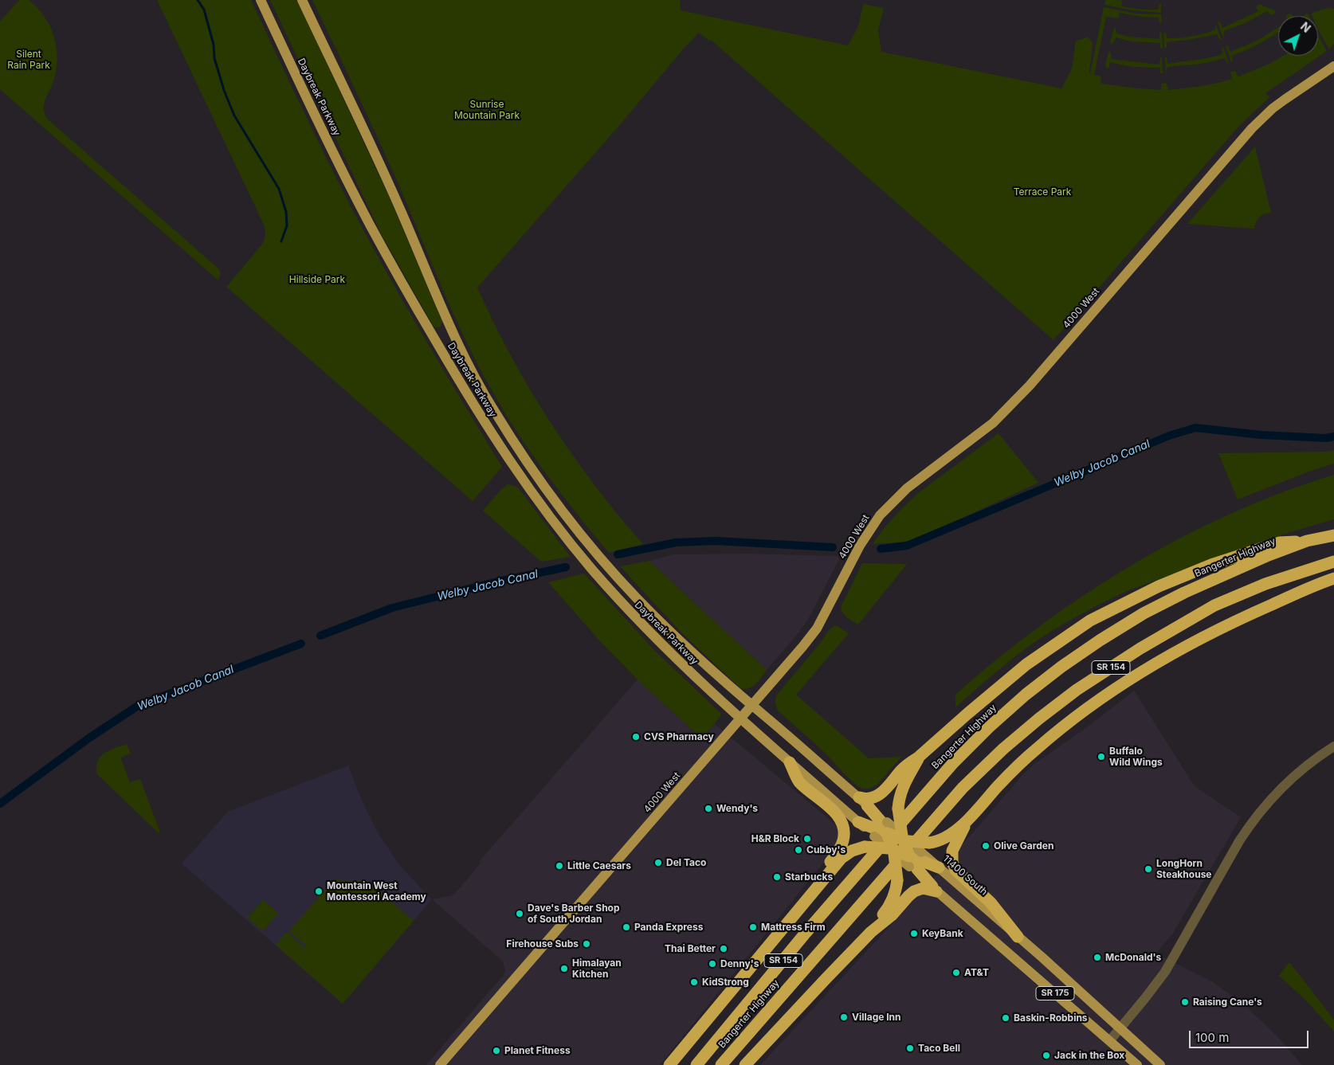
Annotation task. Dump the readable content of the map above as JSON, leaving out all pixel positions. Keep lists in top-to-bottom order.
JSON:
{
  "streets": {
    "highway": ["Bangerter Highway", "SR 154"],
    "main road": [
      "Daybreak Parkway",
      "4000 West",
      "11400 South",
      "SR 175"
    ]
  },
  "crossings": [
    ["Daybreak Parkway", "4000 West"]
  ],
  "water": ["Welby Jacob Canal"],
  "parks": [
    "Silent Rain Park",
    "Sunrise Mountain Park",
    "Terrace Park",
    "Hillside Park"
  ],
  "places": [
    "CVS Pharmacy",
    "Buffalo Wild Wings",
    "Wendy's",
    "H&R Block",
    "Olive Garden",
    "Cubby's",
    "Del Taco",
    "Little Caesars",
    "LongHorn Steakhouse",
    "Starbucks",
    "Mountain West Montessori Academy",
    "Dave's Barber Shop of South Jordan",
    "Panda Express",
    "Mattress Firm",
    "KeyBank",
    "Firehouse Subs",
    "Thai Better",
    "McDonald's",
    "Denny's",
    "Himalayan Kitchen",
    "AT&T",
    "KidStrong",
    "Raising Cane's",
    "Village Inn",
    "Baskin-Robbins",
    "Taco Bell",
    "Planet Fitness",
    "Jack in the Box"
  ],
  "scale_bar": "100 m",
  "north": "top right"
}
